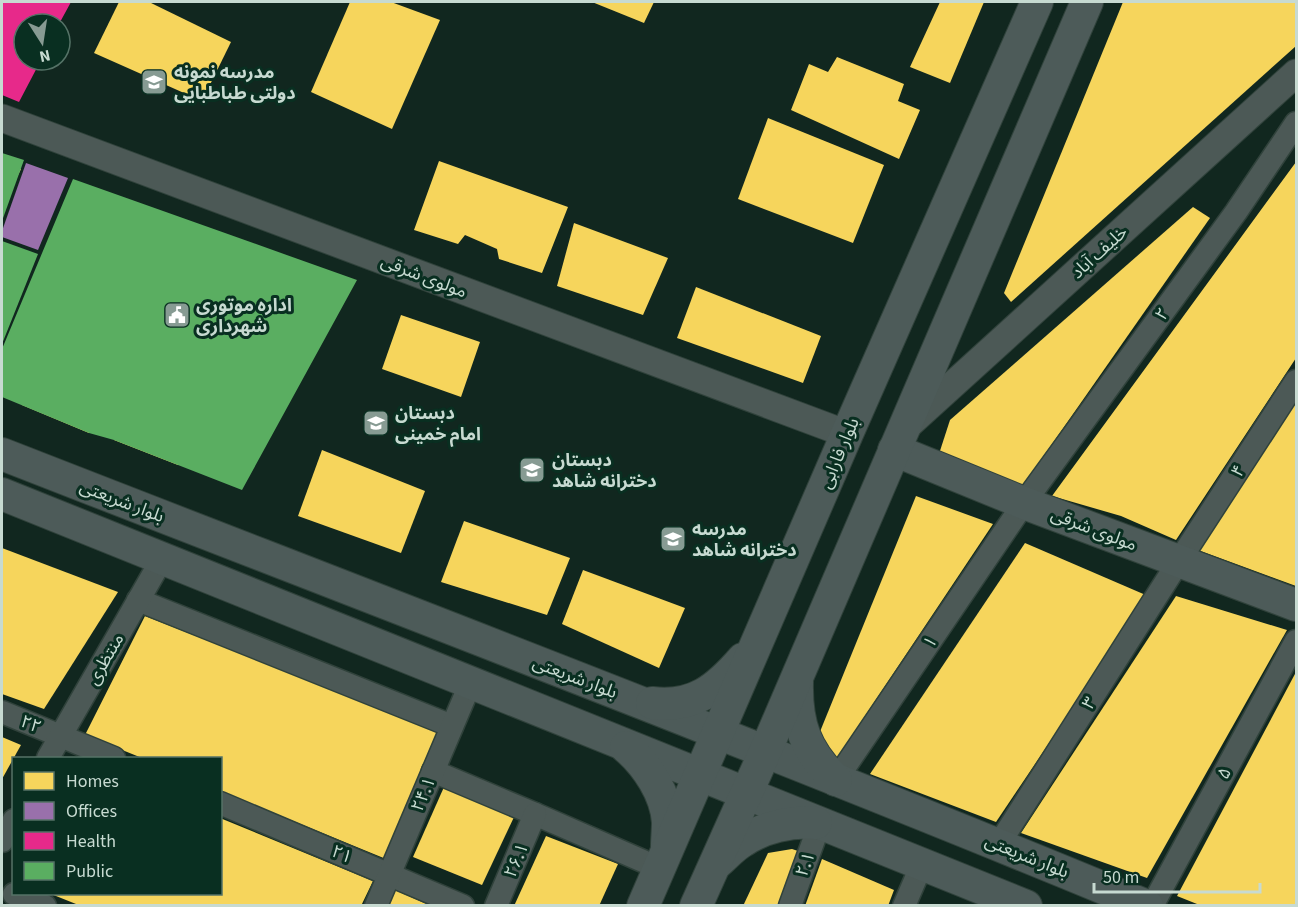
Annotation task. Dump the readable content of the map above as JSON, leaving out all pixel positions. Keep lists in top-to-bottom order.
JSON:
{
  "streets": {
    "main road": ["مولوی شرقی", "بلوار فارابی", "بلوار شریعتی"],
    "street": [
      "خلیف آباد",
      "۲",
      "۴",
      "۱",
      "منتظری",
      "۳",
      "۲۲",
      "۵",
      "۲۴.۱",
      "۲۱",
      "۲۶.۱",
      "۲.۱"
    ]
  },
  "crossings": [
    ["خلیف آباد", "مولوی شرقی"],
    ["مولوی شرقی", "۲"],
    ["مولوی شرقی", "بلوار فارابی"],
    ["مولوی شرقی", "۴"],
    ["مولوی شرقی", "۱"],
    ["مولوی شرقی", "۳"],
    ["۲", "۱"],
    ["بلوار فارابی", "بلوار شریعتی"],
    ["۴", "۳"],
    ["بلوار شریعتی", "۱"],
    ["بلوار شریعتی", "۳"],
    ["منتظری", "۲۲"],
    ["۲۴.۱", "۲۱"]
  ],
  "places": {
    "school or university": [
      "مدرسه نمونه دولتی طباطبایی",
      "دبستان امام خمینی",
      "دبستان دخترانه شاهد",
      "مدرسه دخترانه شاهد"
    ],
    "public building": ["اداره موتوری شهرداری"]
  },
  "legend": [
    "Homes",
    "Offices",
    "Health",
    "Public"
  ],
  "scale_bar": "50 m",
  "north": "bottom"
}
